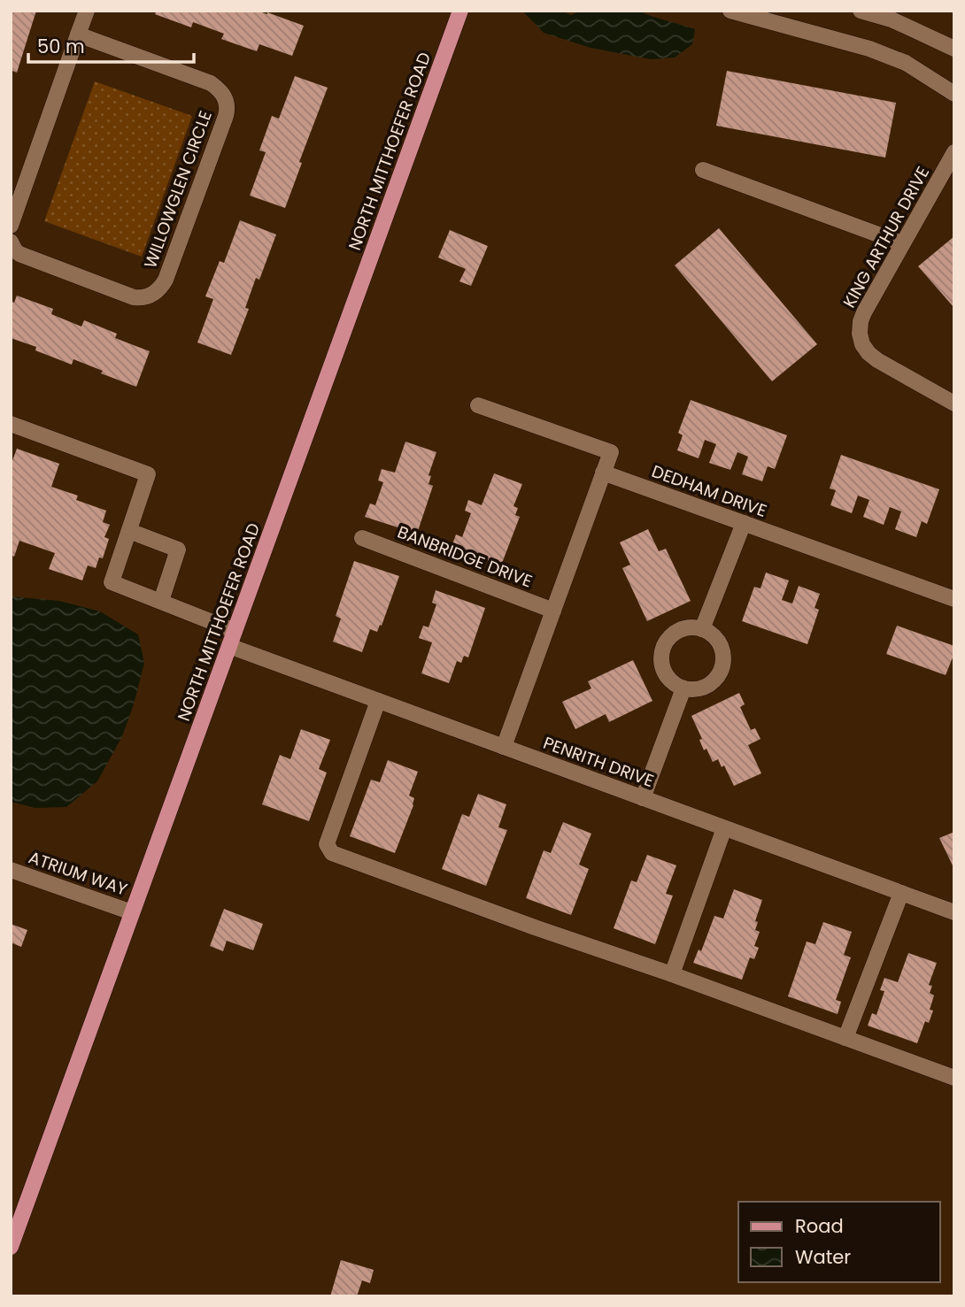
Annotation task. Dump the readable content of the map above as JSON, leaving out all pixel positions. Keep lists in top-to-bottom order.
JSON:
{
  "streets": {
    "main road": ["NORTH MITTHOEFER ROAD"],
    "street": [
      "WILLOWGLEN CIRCLE",
      "KING ARTHUR DRIVE",
      "DEDHAM DRIVE",
      "BANBRIDGE DRIVE",
      "PENRITH DRIVE",
      "ATRIUM WAY"
    ]
  },
  "crossings": [
    ["NORTH MITTHOEFER ROAD", "PENRITH DRIVE"],
    ["NORTH MITTHOEFER ROAD", "ATRIUM WAY"]
  ],
  "legend": ["Road", "Water"],
  "scale_bar": "50 m"
}
